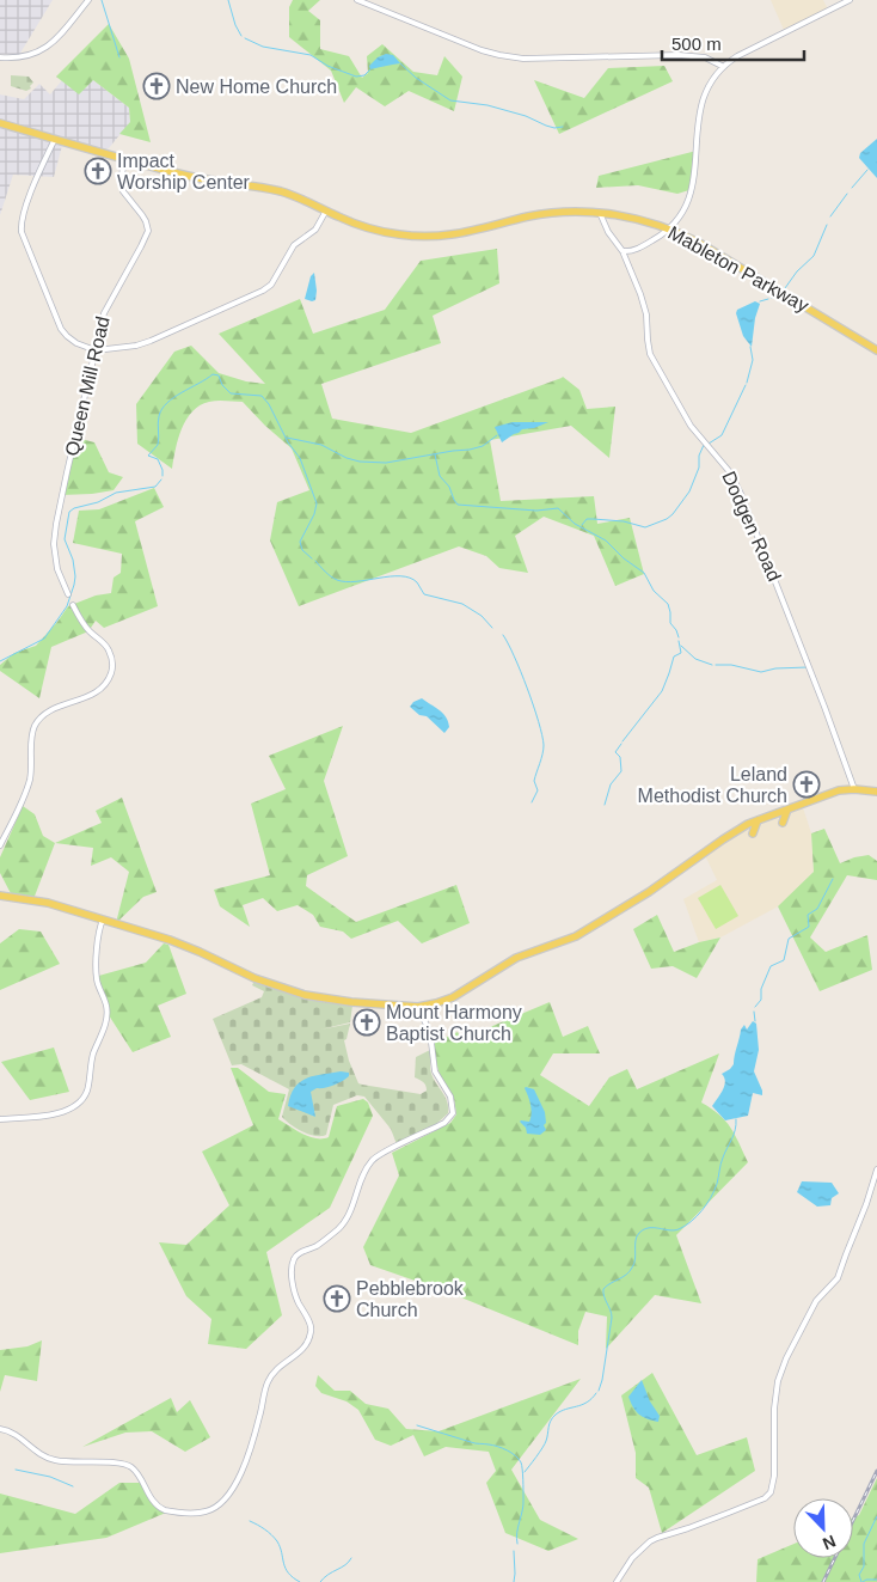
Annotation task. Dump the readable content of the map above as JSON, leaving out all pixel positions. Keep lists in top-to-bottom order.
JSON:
{
  "streets": {
    "main road": ["Mableton Parkway"],
    "street": ["Queen Mill Road", "Dodgen Road"]
  },
  "crossings": [
    ["Mableton Parkway", "Queen Mill Road"],
    ["Mableton Parkway", "Dodgen Road"]
  ],
  "places": {
    "church": [
      "New Home Church",
      "Impact Worship Center",
      "Leland Methodist Church",
      "Mount Harmony Baptist Church",
      "Pebblebrook Church"
    ]
  },
  "scale_bar": "500 m",
  "north": "bottom right"
}
